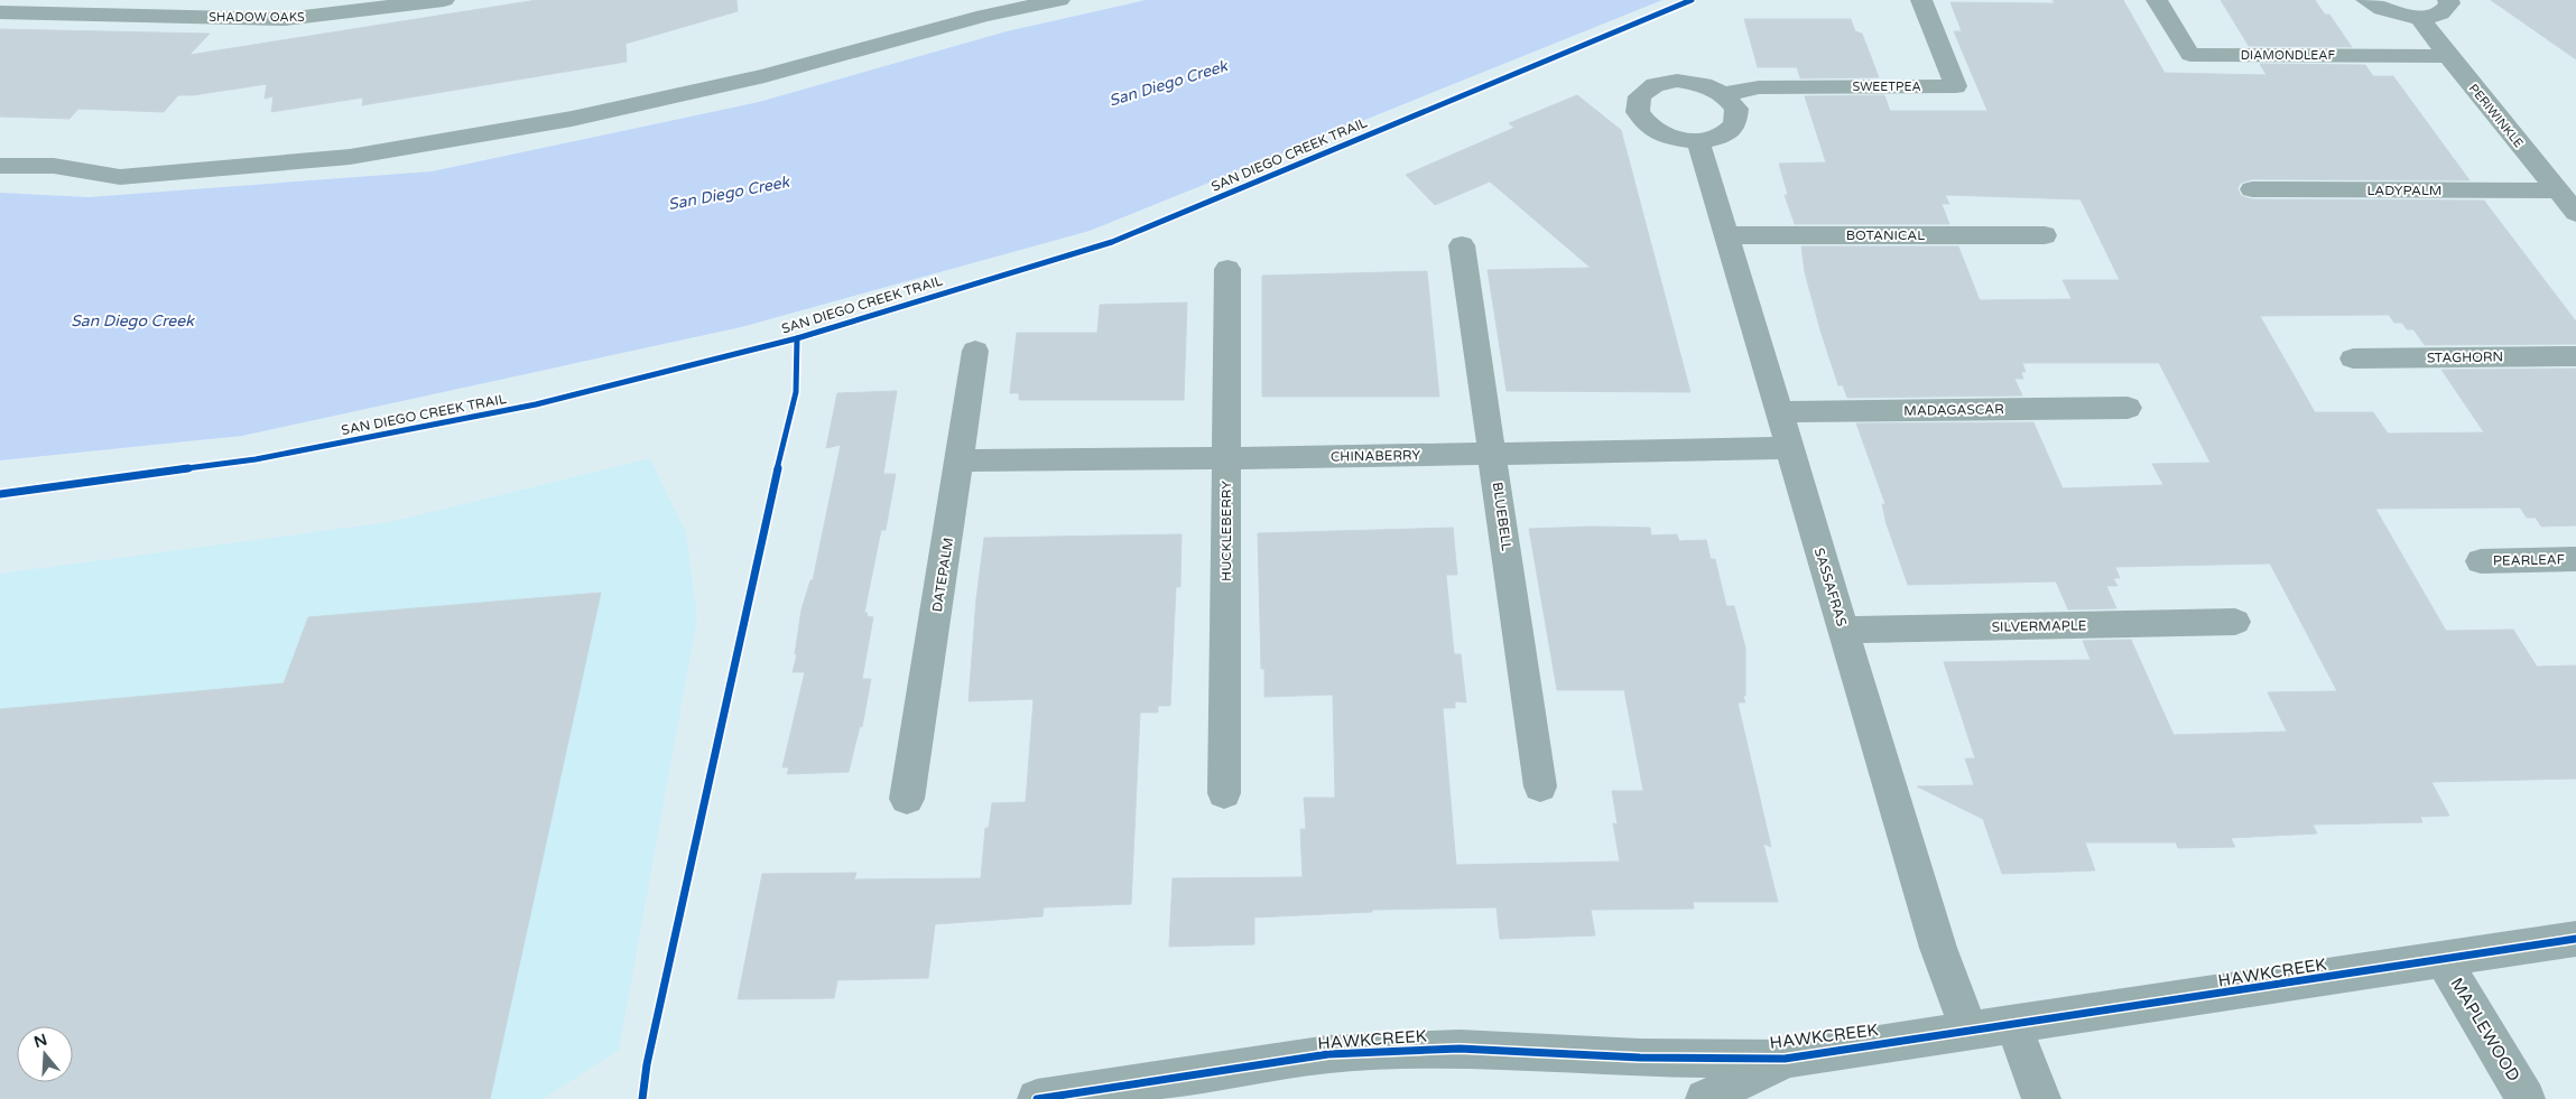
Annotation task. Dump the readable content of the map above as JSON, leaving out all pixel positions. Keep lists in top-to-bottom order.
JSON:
{
  "streets": {
    "street": [
      "SHADOW OAKS",
      "DIAMONDLEAF",
      "SWEETPEA",
      "PERIWINKLE",
      "LADYPALM",
      "BOTANICAL",
      "STAGHORN",
      "MADAGASCAR",
      "CHINABERRY",
      "BLUEBELL",
      "HUCKLEBERRY",
      "PEARLEAF",
      "DATEPALM",
      "SASSAFRAS",
      "SILVERMAPLE",
      "HAWKCREEK",
      "MAPLEWOOD"
    ],
    "cycle path": ["SAN DIEGO CREEK TRAIL"]
  },
  "crossings": [
    ["DIAMONDLEAF", "PERIWINKLE"],
    ["SWEETPEA", "SASSAFRAS"],
    ["PERIWINKLE", "LADYPALM"],
    ["BOTANICAL", "SASSAFRAS"],
    ["MADAGASCAR", "SASSAFRAS"],
    ["CHINABERRY", "BLUEBELL"],
    ["CHINABERRY", "HUCKLEBERRY"],
    ["CHINABERRY", "DATEPALM"],
    ["CHINABERRY", "SASSAFRAS"],
    ["SASSAFRAS", "SILVERMAPLE"],
    ["SASSAFRAS", "HAWKCREEK"],
    ["HAWKCREEK", "MAPLEWOOD"]
  ],
  "water": ["San Diego Creek"],
  "north": "top"
}
